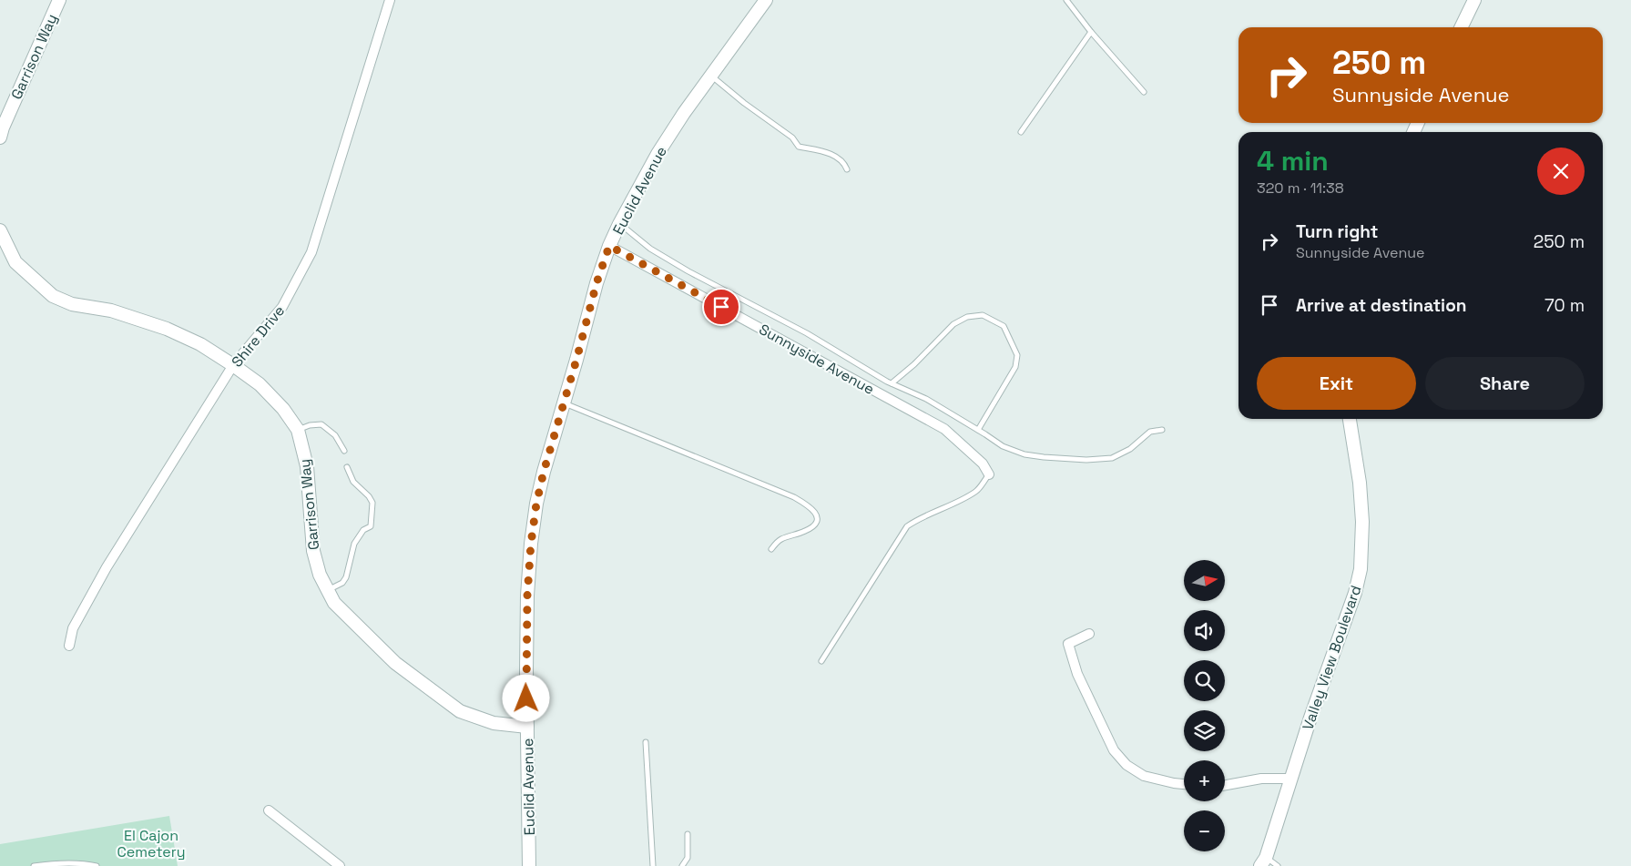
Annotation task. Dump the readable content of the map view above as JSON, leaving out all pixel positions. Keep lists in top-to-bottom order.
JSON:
{
  "streets": {
    "street": [
      "Garrison Way",
      "Euclid Avenue",
      "Shire Drive",
      "Sunnyside Avenue",
      "Valley View Boulevard"
    ]
  },
  "crossings": [
    ["Garrison Way", "Euclid Avenue"],
    ["Garrison Way", "Shire Drive"],
    ["Euclid Avenue", "Sunnyside Avenue"]
  ],
  "parks": ["El Cajon Cemetery"],
  "north": "right",
  "page": {
    "turn": ["250 m", "Sunnyside Avenue"],
    "heading": ["4 min", "320 m · 11:38"],
    "list": [
      {
        "name": "Turn right",
        "note": "Sunnyside Avenue",
        "value": "250 m"
      },
      {
        "name": "Arrive at destination",
        "value": "70 m"
      }
    ],
    "buttons": ["Exit", "Share"],
    "map_buttons": ["+", "−"]
  }
}
